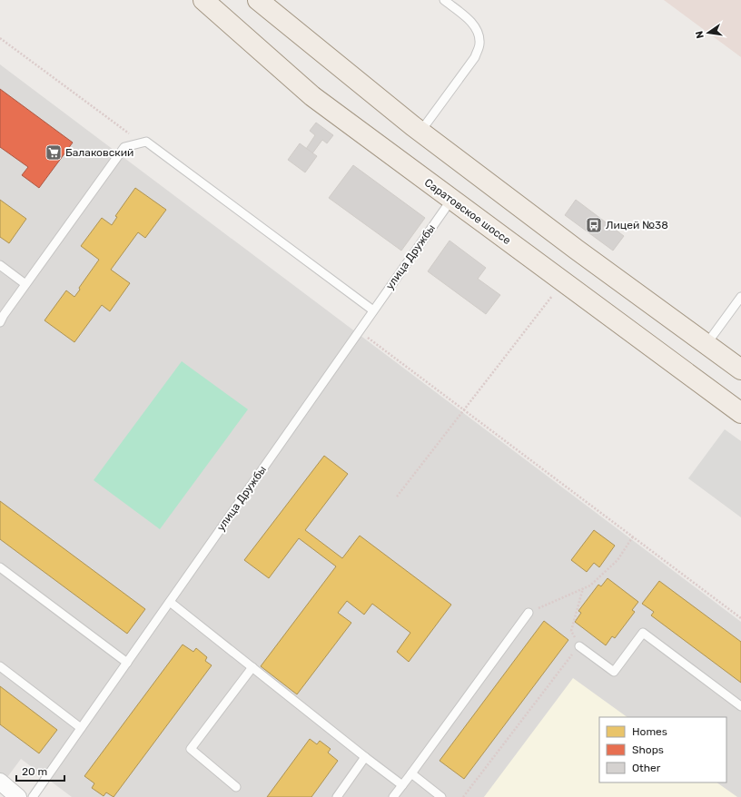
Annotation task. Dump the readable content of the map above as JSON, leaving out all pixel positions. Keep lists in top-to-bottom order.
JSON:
{
  "streets": {
    "main road": ["Саратовское шоссе"],
    "lane": ["улица Дружбы"]
  },
  "crossings": [
    ["Саратовское шоссе", "улица Дружбы"]
  ],
  "places": {
    "supermarket": ["Балаковский"],
    "bus stop": ["Лицей №38"]
  },
  "legend": ["Homes", "Shops", "Other"],
  "scale_bar": "20 m",
  "north": "left"
}
